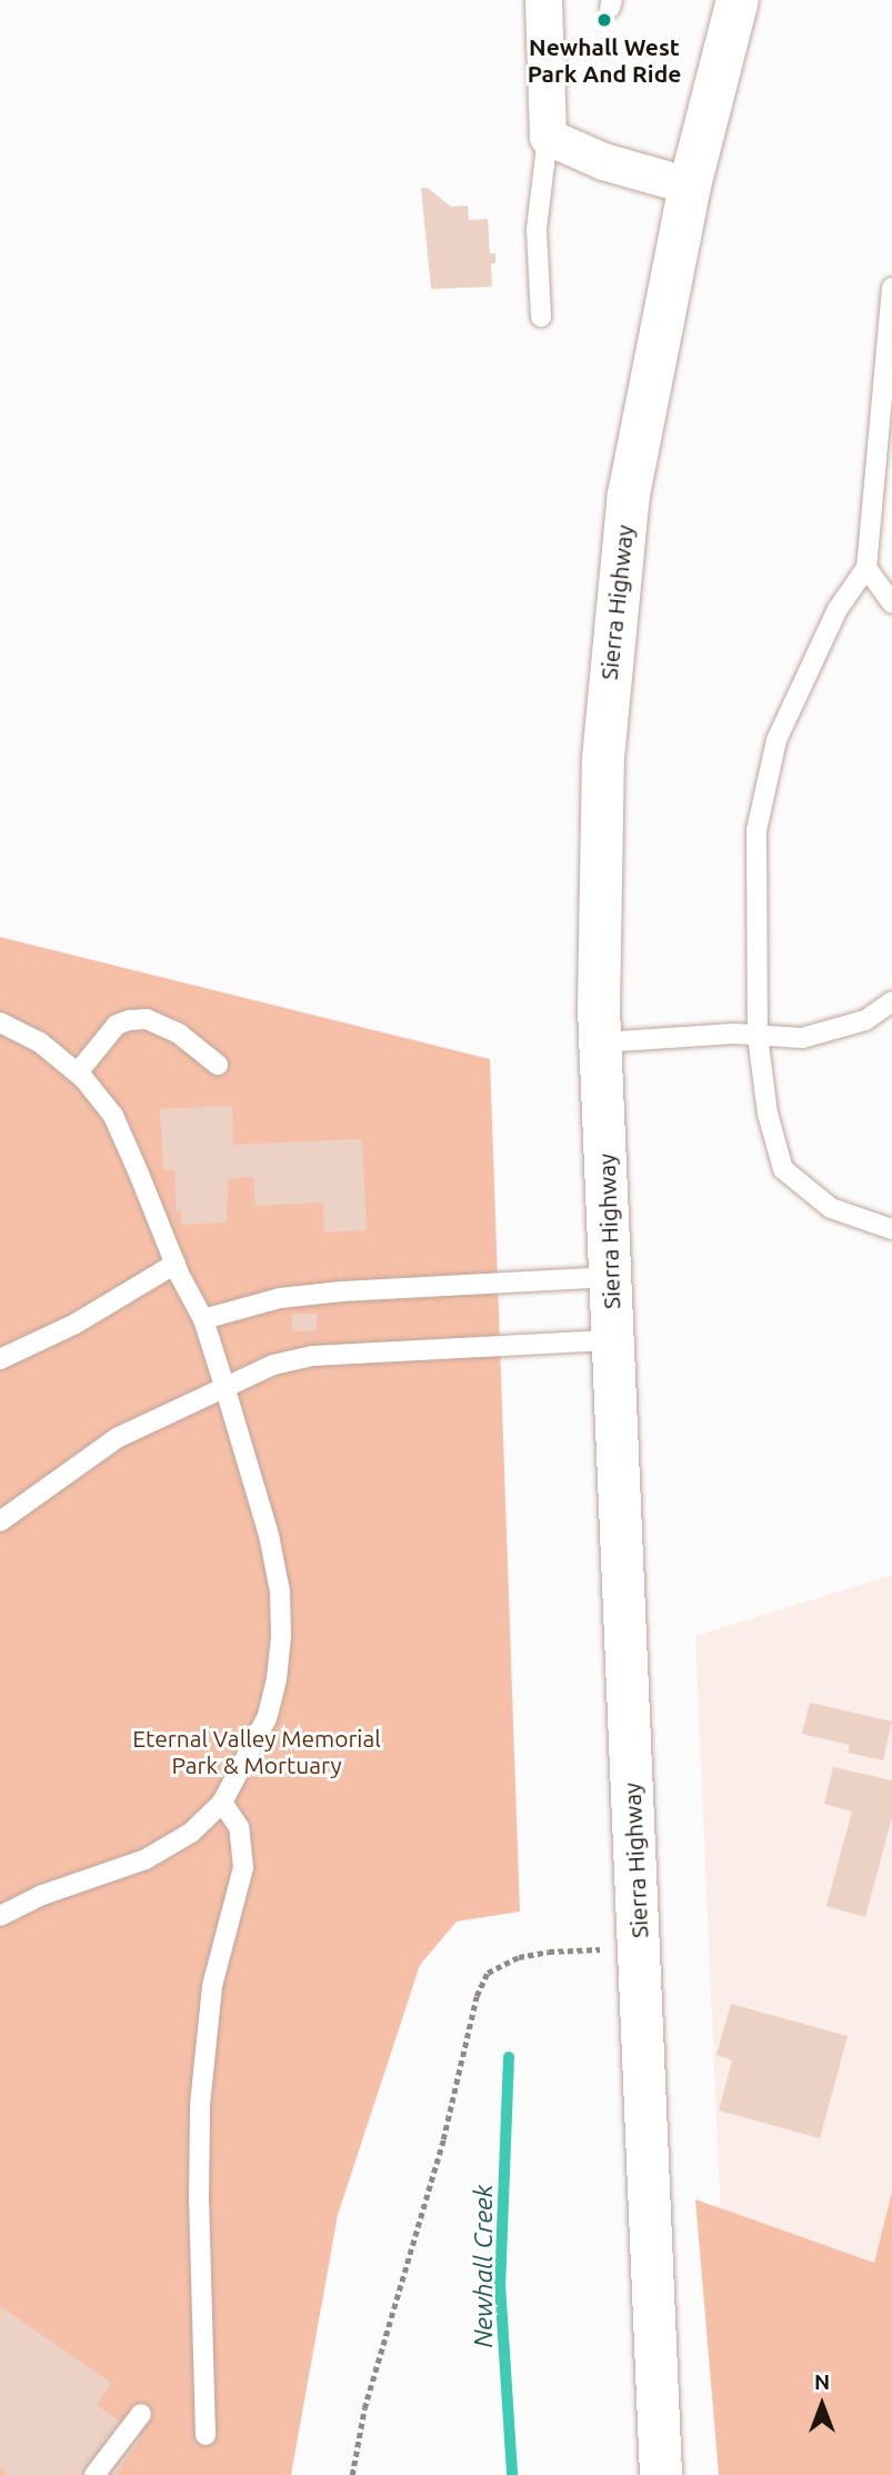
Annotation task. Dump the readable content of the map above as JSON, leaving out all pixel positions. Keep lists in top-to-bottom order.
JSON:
{
  "streets": {
    "main road": ["Sierra Highway"]
  },
  "water": ["Newhall Creek"],
  "parks": ["Eternal Valley Memorial Park & Mortuary"],
  "places": ["Newhall West Park And Ride"],
  "north": "top"
}
